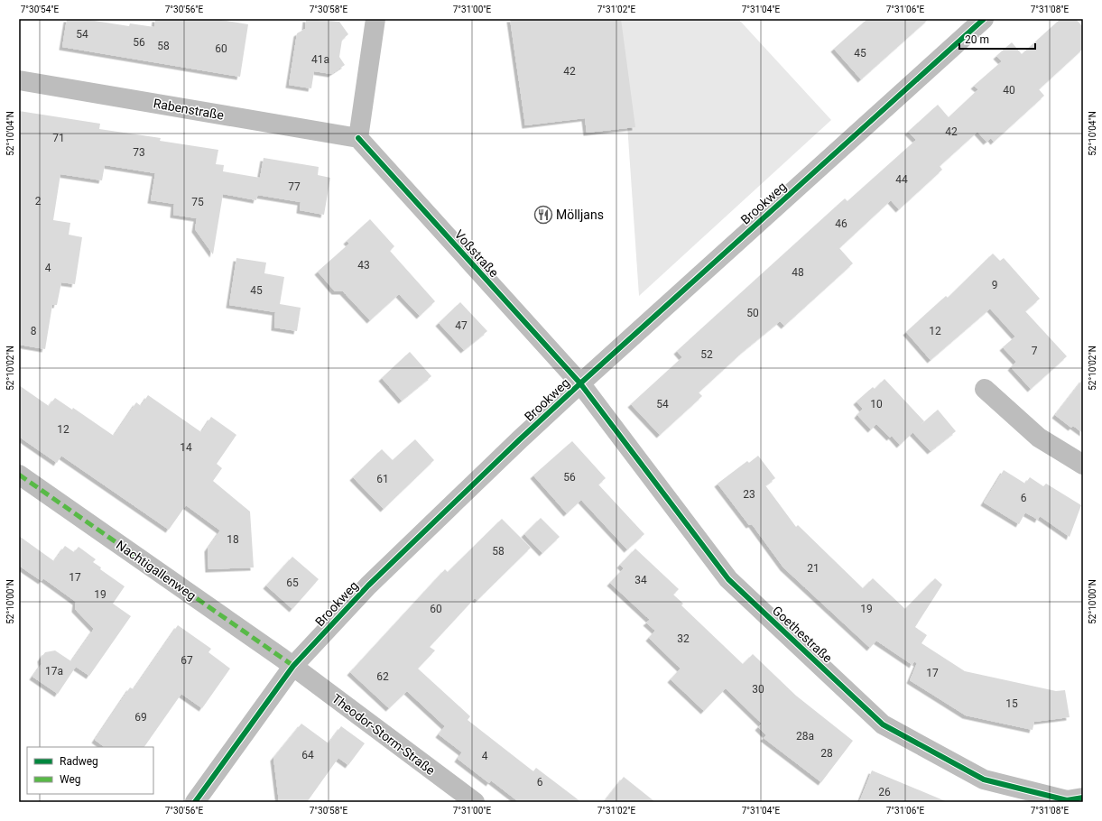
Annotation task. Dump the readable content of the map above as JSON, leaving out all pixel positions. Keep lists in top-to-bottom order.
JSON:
{
  "streets": {
    "street": [
      "Rabenstraße",
      "Brookweg",
      "Voßstraße",
      "Nachtigallenweg",
      "Goethestraße",
      "Theodor-Storm-Straße"
    ]
  },
  "crossings": [
    ["Rabenstraße", "Voßstraße"],
    ["Brookweg", "Voßstraße"],
    ["Brookweg", "Nachtigallenweg"],
    ["Brookweg", "Goethestraße"],
    ["Brookweg", "Theodor-Storm-Straße"],
    ["Voßstraße", "Goethestraße"],
    ["Nachtigallenweg", "Theodor-Storm-Straße"]
  ],
  "places": {
    "restaurant": ["Mölljans"]
  },
  "house_numbers": [
    "54",
    "56",
    "58",
    "60",
    "45",
    "41a",
    "42",
    "40",
    "42",
    "71",
    "73",
    "44",
    "77",
    "2",
    "75",
    "46",
    "43",
    "4",
    "48",
    "9",
    "45",
    "50",
    "47",
    "8",
    "12",
    "7",
    "52",
    "54",
    "10",
    "12",
    "14",
    "56",
    "61",
    "23",
    "6",
    "18",
    "58",
    "21",
    "17",
    "34",
    "65",
    "19",
    "60",
    "19",
    "32",
    "67",
    "17a",
    "17",
    "62",
    "30",
    "15",
    "69",
    "28a",
    "28",
    "64",
    "4",
    "6",
    "26"
  ],
  "legend": ["Radweg", "Weg"],
  "scale_bar": "20 m",
  "coordinates": [
    "7°30'54\"E",
    "7°30'56\"E",
    "7°30'58\"E",
    "7°31'00\"E",
    "7°31'02\"E",
    "7°31'04\"E",
    "7°31'06\"E",
    "7°31'08\"E",
    "52°10'04\"N",
    "52°10'02\"N",
    "52°10'00\"N"
  ]
}
